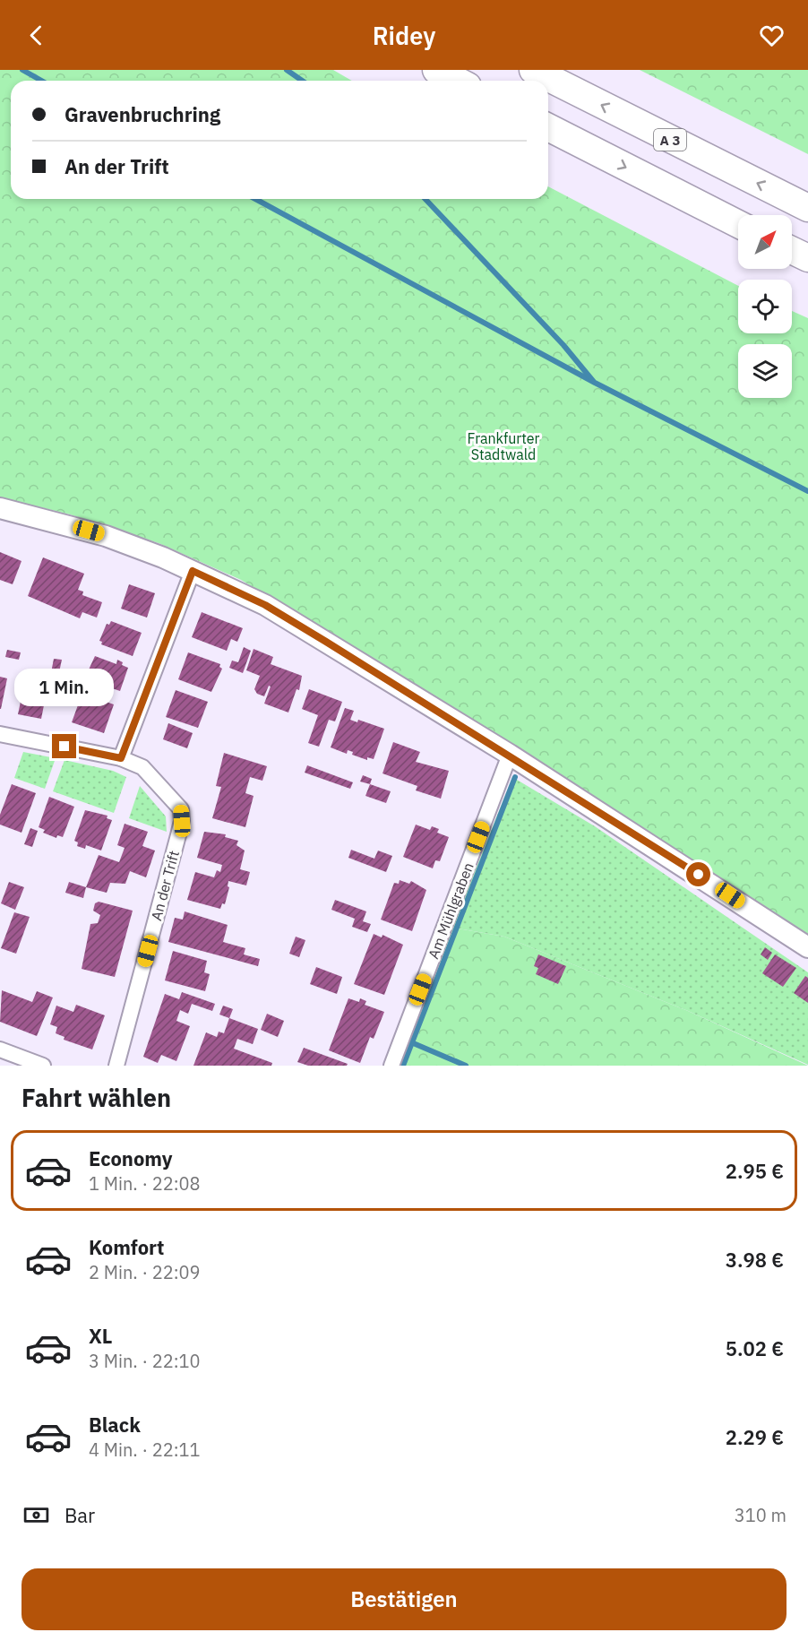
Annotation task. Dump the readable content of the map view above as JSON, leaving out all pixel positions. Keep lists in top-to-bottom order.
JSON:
{
  "streets": {
    "highway": ["A 3"],
    "street": ["An der Trift", "Am Mühlgraben"]
  },
  "parks": ["Frankfurter Stadtwald"],
  "north": "top right",
  "page": {
    "header": "Ridey",
    "banner": ["Gravenbruchring", "An der Trift"],
    "bubble": "1 Min.",
    "heading": "Fahrt wählen",
    "list": [
      {
        "name": "Economy",
        "note": "1 Min. · 22:08",
        "value": "2.95 €"
      },
      {
        "name": "Komfort",
        "note": "2 Min. · 22:09",
        "value": "3.98 €"
      },
      {
        "name": "XL",
        "note": "3 Min. · 22:10",
        "value": "5.02 €"
      },
      {
        "name": "Black",
        "note": "4 Min. · 22:11",
        "value": "2.29 €"
      }
    ],
    "pay": ["Bar", "310 m"],
    "buttons": "Bestätigen"
  }
}
